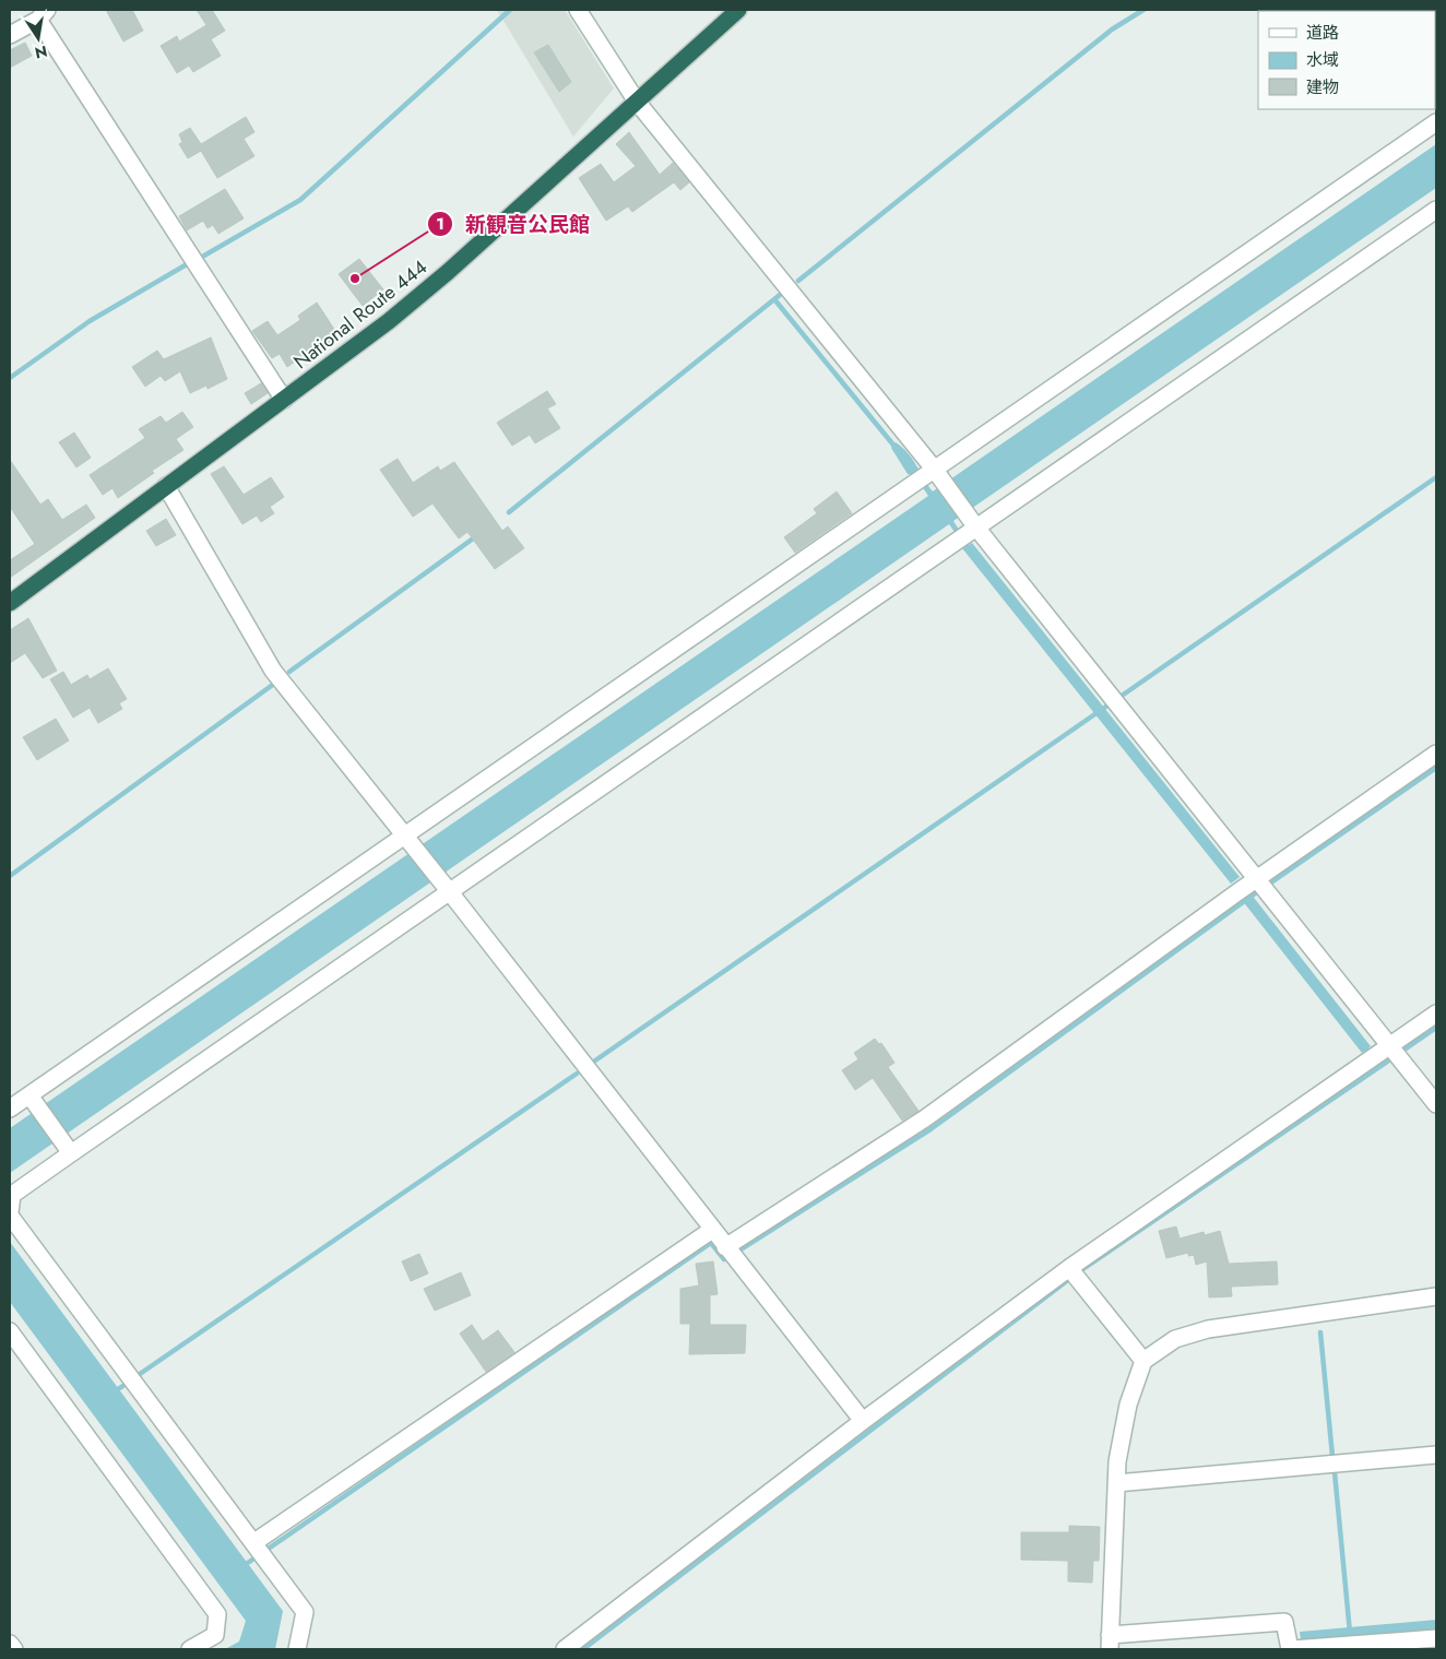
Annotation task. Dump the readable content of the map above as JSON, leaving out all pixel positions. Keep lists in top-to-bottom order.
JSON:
{
  "streets": {
    "highway": ["National Route 444"]
  },
  "places": ["新観音公民館"],
  "legend": ["道路", "水域", "建物"],
  "north": "bottom"
}
